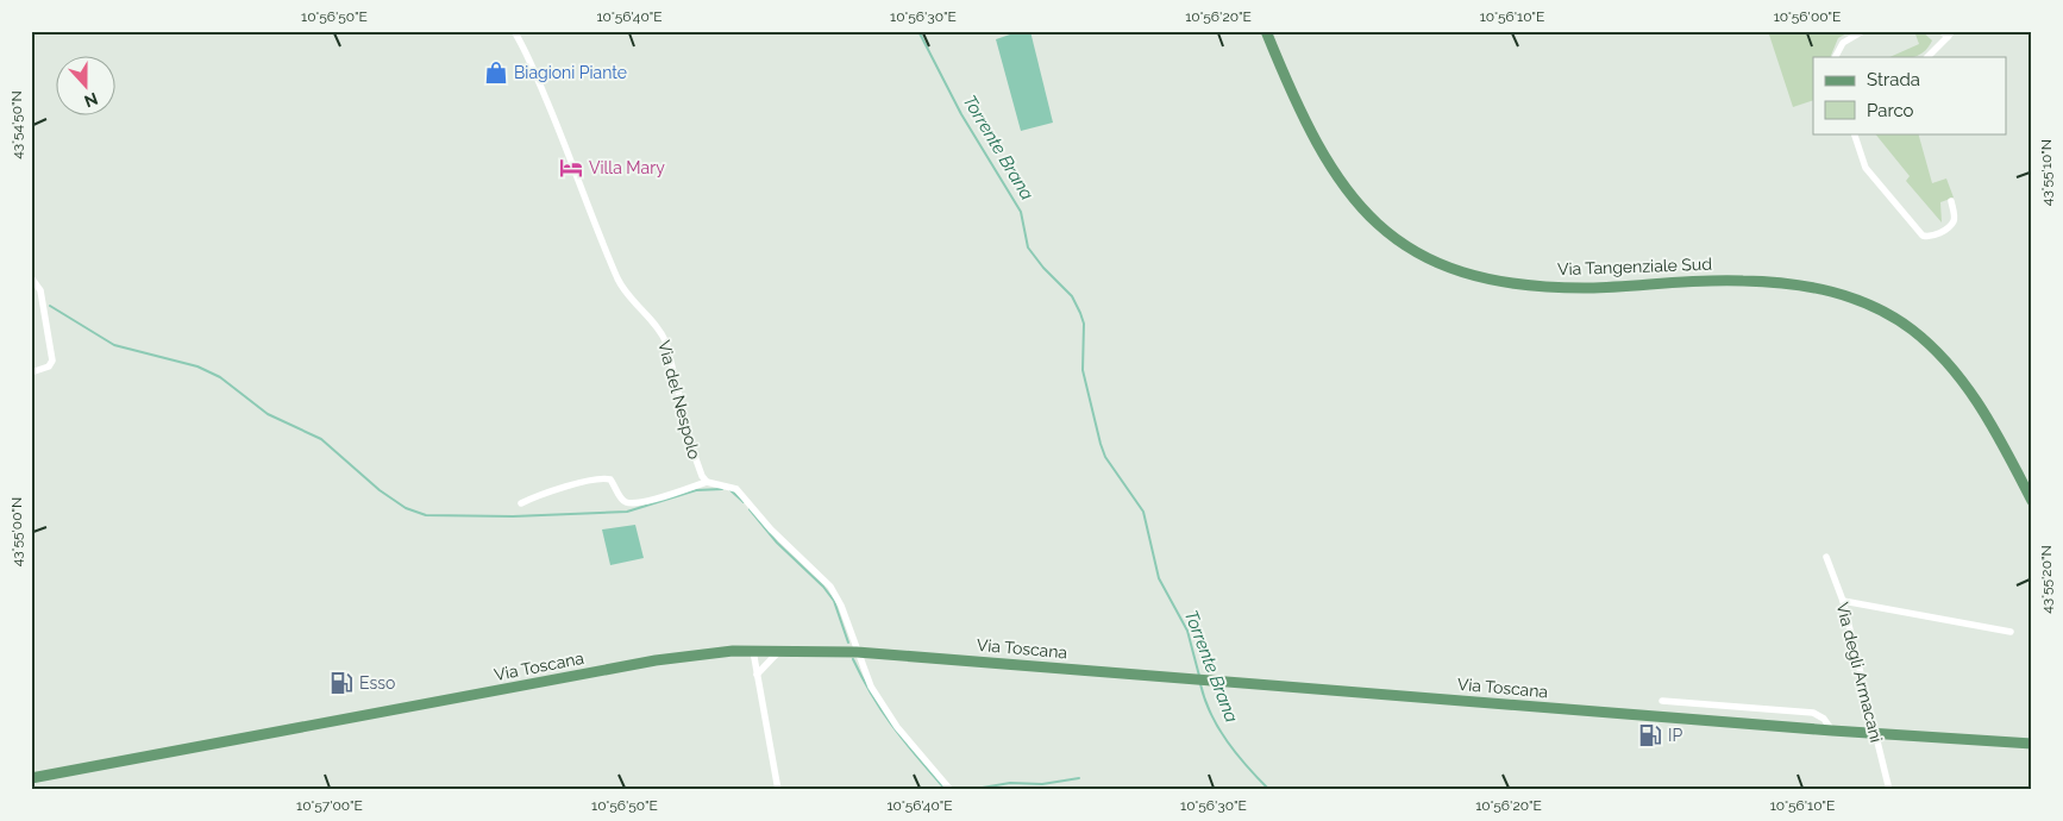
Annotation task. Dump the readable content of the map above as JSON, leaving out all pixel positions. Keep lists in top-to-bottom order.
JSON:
{
  "streets": {
    "main road": ["Via Tangenziale Sud", "Via Toscana"],
    "street": ["Via del Nespolo", "Via degli Armacani"]
  },
  "crossings": [
    ["Via Toscana", "Via degli Armacani"]
  ],
  "water": ["Torrente Brana"],
  "places": {
    "shop": ["Biagioni Piante"],
    "hotel": ["Villa Mary"],
    "fuel station": ["Esso", "IP"]
  },
  "legend": ["Strada", "Parco"],
  "north": "bottom",
  "coordinates": [
    "10°56'50\"E",
    "10°56'40\"E",
    "10°56'30\"E",
    "10°56'20\"E",
    "10°56'10\"E",
    "10°56'00\"E",
    "43°54'50\"N",
    "43°55'10\"N",
    "43°55'00\"N",
    "43°55'20\"N",
    "10°57'00\"E"
  ]
}
